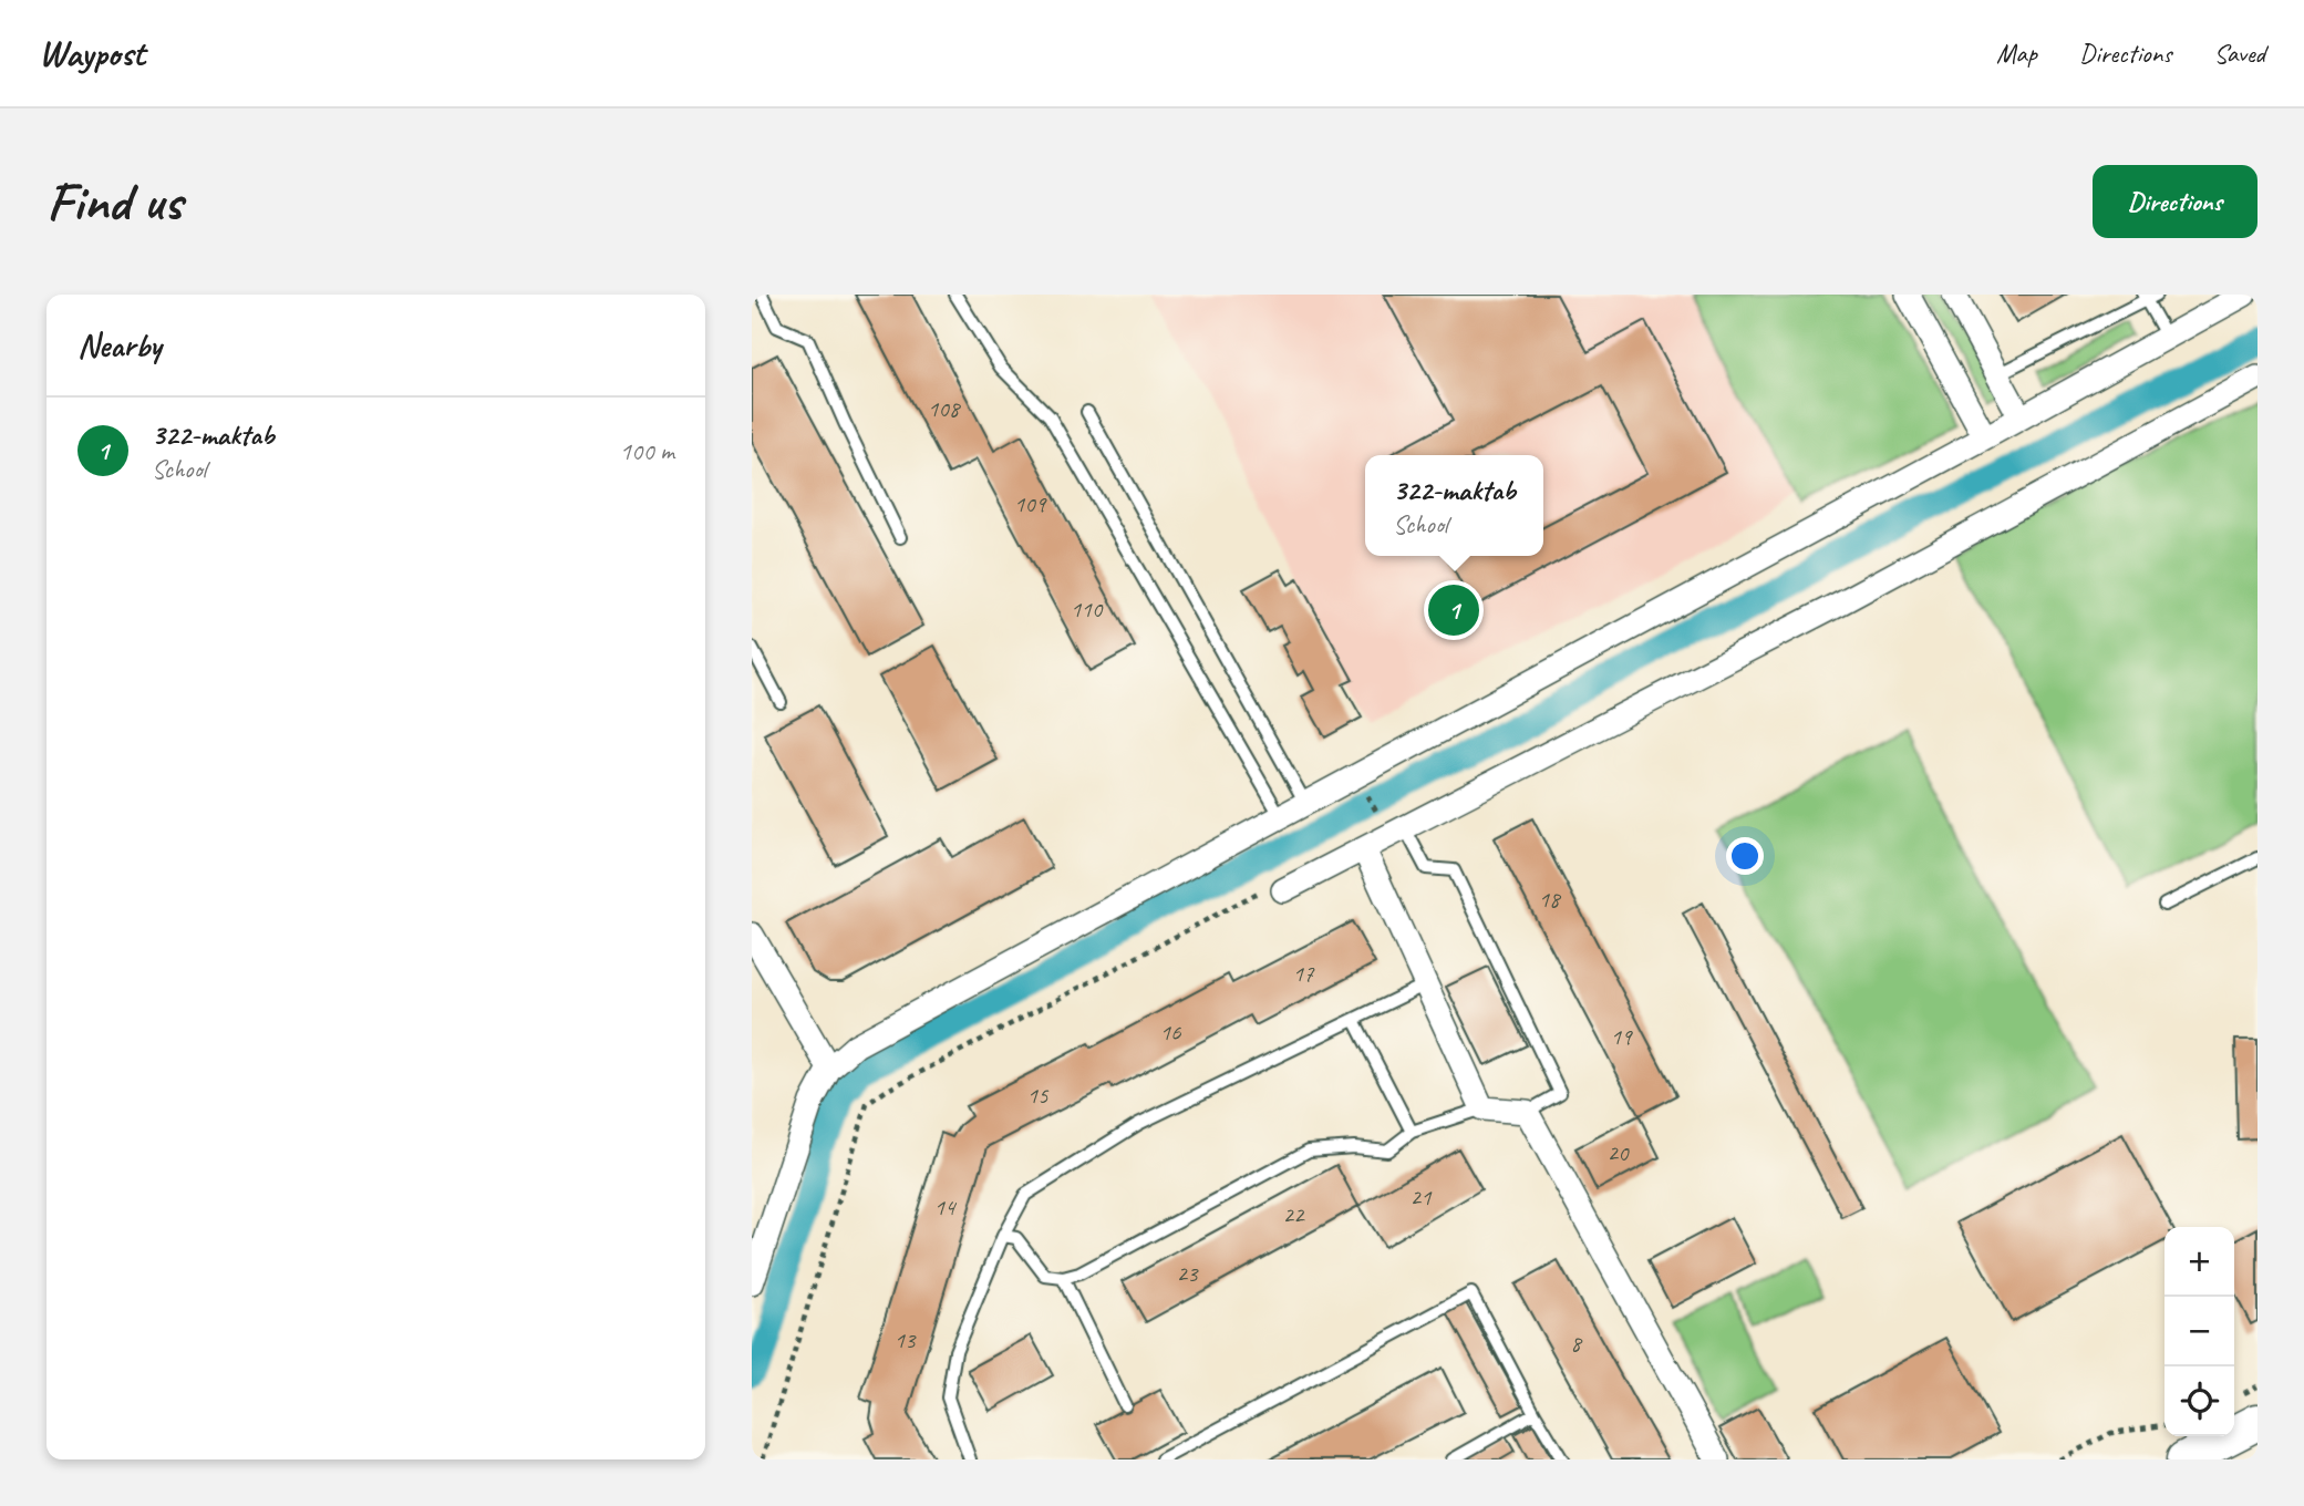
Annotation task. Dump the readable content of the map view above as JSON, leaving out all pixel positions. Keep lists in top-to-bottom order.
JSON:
{
  "house_numbers": [
    "108",
    "109",
    "110",
    "18",
    "17",
    "16",
    "19",
    "15",
    "20",
    "21",
    "14",
    "22",
    "23",
    "13",
    "8"
  ],
  "page": {
    "header": "Waypost",
    "nav": ["Map", "Directions", "Saved"],
    "buttons": "Directions",
    "title": "Find us",
    "heading": "Nearby",
    "list": [
      {
        "mark": "1",
        "name": "322-maktab",
        "note": "School",
        "value": "100 m"
      }
    ],
    "popup": ["322-maktab", "School"],
    "pins": "1",
    "map_buttons": ["+", "−"]
  }
}
